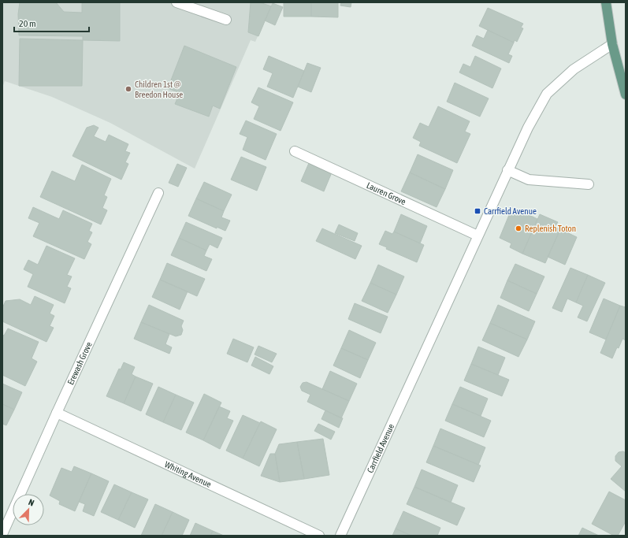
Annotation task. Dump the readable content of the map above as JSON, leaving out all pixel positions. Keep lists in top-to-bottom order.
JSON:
{
  "streets": {
    "street": [
      "Lauren Grove",
      "Erewash Grove",
      "Carrfield Avenue",
      "Whiting Avenue"
    ]
  },
  "crossings": [
    ["Lauren Grove", "Carrfield Avenue"],
    ["Erewash Grove", "Whiting Avenue"]
  ],
  "places": {
    "other": ["Children 1st @ Breedon House", "Replenish Toton"],
    "transit": ["Carrfield Avenue"]
  },
  "scale_bar": "20 m",
  "north": "top right"
}
